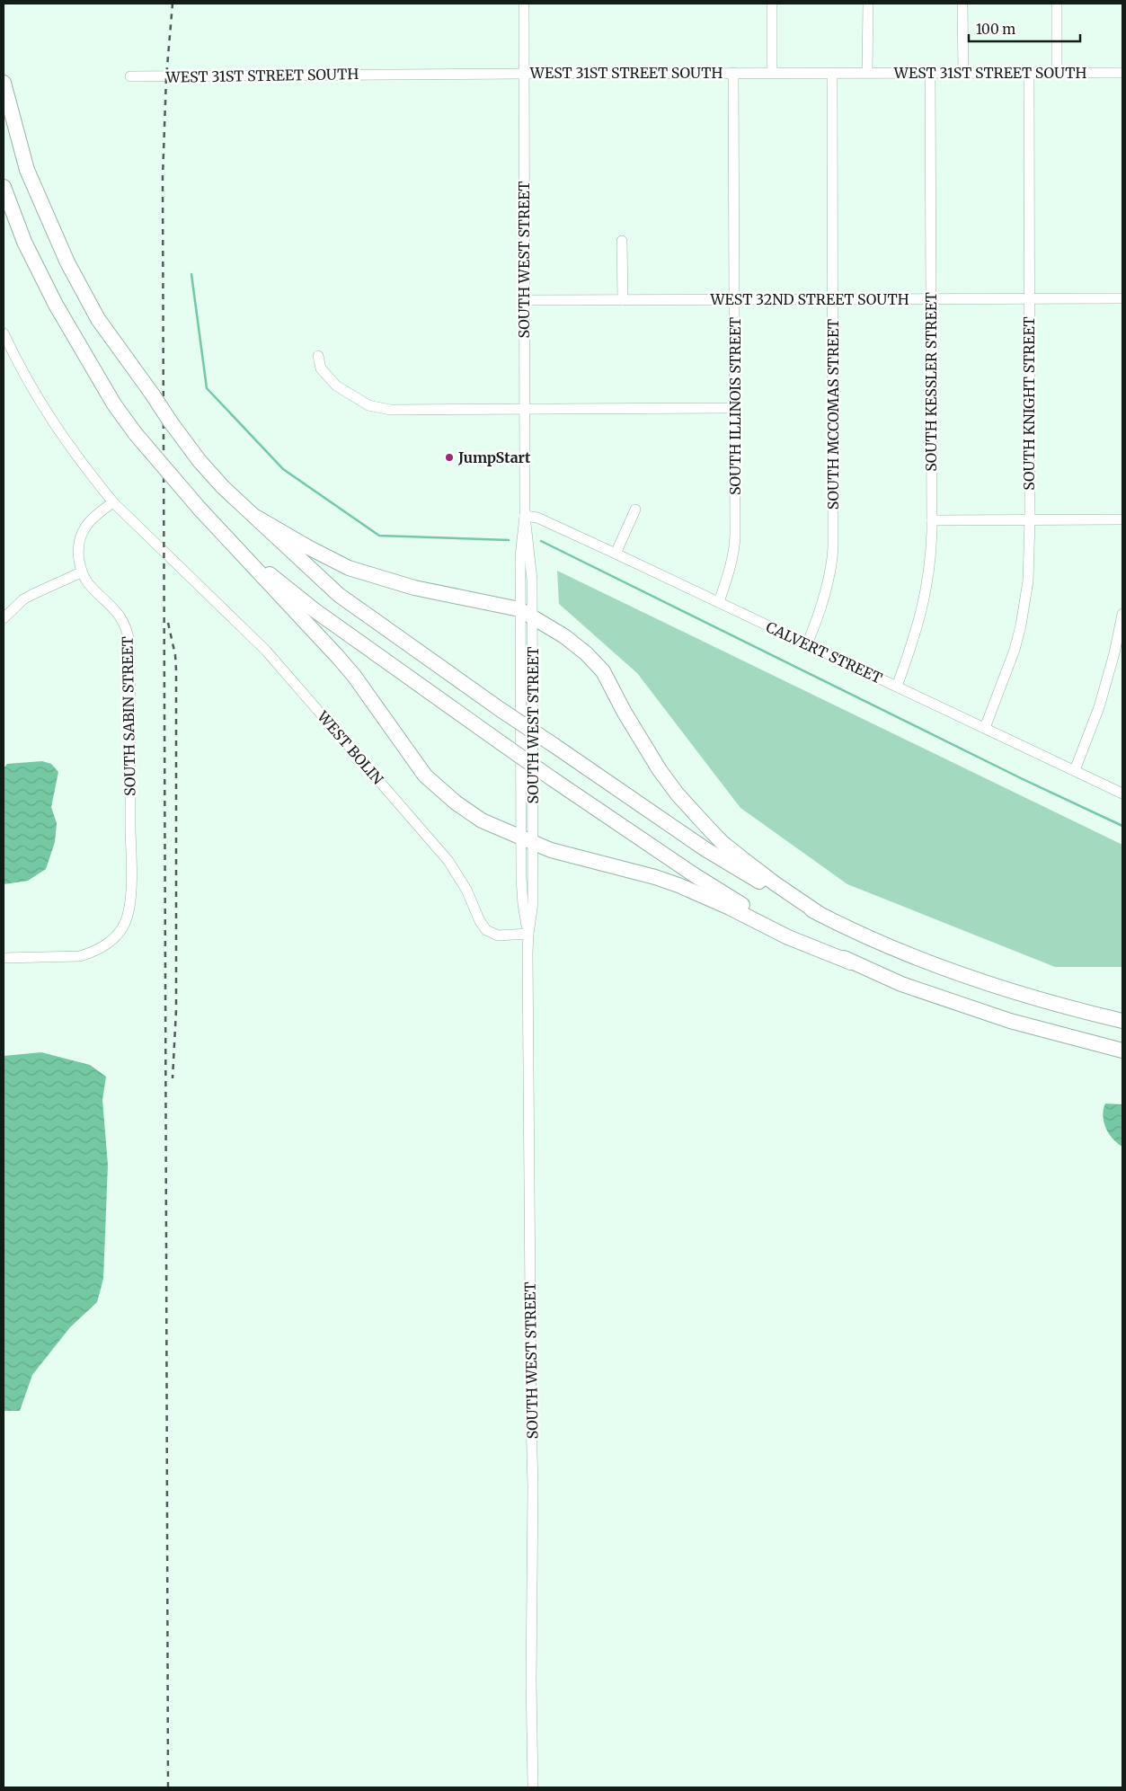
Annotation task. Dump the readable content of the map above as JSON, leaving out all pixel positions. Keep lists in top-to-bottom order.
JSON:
{
  "streets": {
    "street": [
      "WEST 31ST STREET SOUTH",
      "SOUTH WEST STREET",
      "WEST 32ND STREET SOUTH",
      "SOUTH KESSLER STREET",
      "SOUTH KNIGHT STREET",
      "SOUTH ILLINOIS STREET",
      "SOUTH MCCOMAS STREET",
      "CALVERT STREET",
      "SOUTH SABIN STREET",
      "WEST BOLIN"
    ]
  },
  "crossings": [
    ["WEST 31ST STREET SOUTH", "SOUTH WEST STREET"],
    ["WEST 31ST STREET SOUTH", "SOUTH KESSLER STREET"],
    ["WEST 31ST STREET SOUTH", "SOUTH KNIGHT STREET"],
    ["WEST 31ST STREET SOUTH", "SOUTH ILLINOIS STREET"],
    ["WEST 31ST STREET SOUTH", "SOUTH MCCOMAS STREET"],
    ["SOUTH WEST STREET", "WEST 32ND STREET SOUTH"],
    ["SOUTH WEST STREET", "CALVERT STREET"],
    ["SOUTH WEST STREET", "WEST BOLIN"],
    ["WEST 32ND STREET SOUTH", "SOUTH KESSLER STREET"],
    ["WEST 32ND STREET SOUTH", "SOUTH KNIGHT STREET"],
    ["WEST 32ND STREET SOUTH", "SOUTH ILLINOIS STREET"],
    ["WEST 32ND STREET SOUTH", "SOUTH MCCOMAS STREET"],
    ["SOUTH KESSLER STREET", "CALVERT STREET"],
    ["SOUTH KNIGHT STREET", "CALVERT STREET"],
    ["SOUTH ILLINOIS STREET", "CALVERT STREET"],
    ["SOUTH MCCOMAS STREET", "CALVERT STREET"]
  ],
  "places": ["JumpStart"],
  "scale_bar": "100 m"
}
